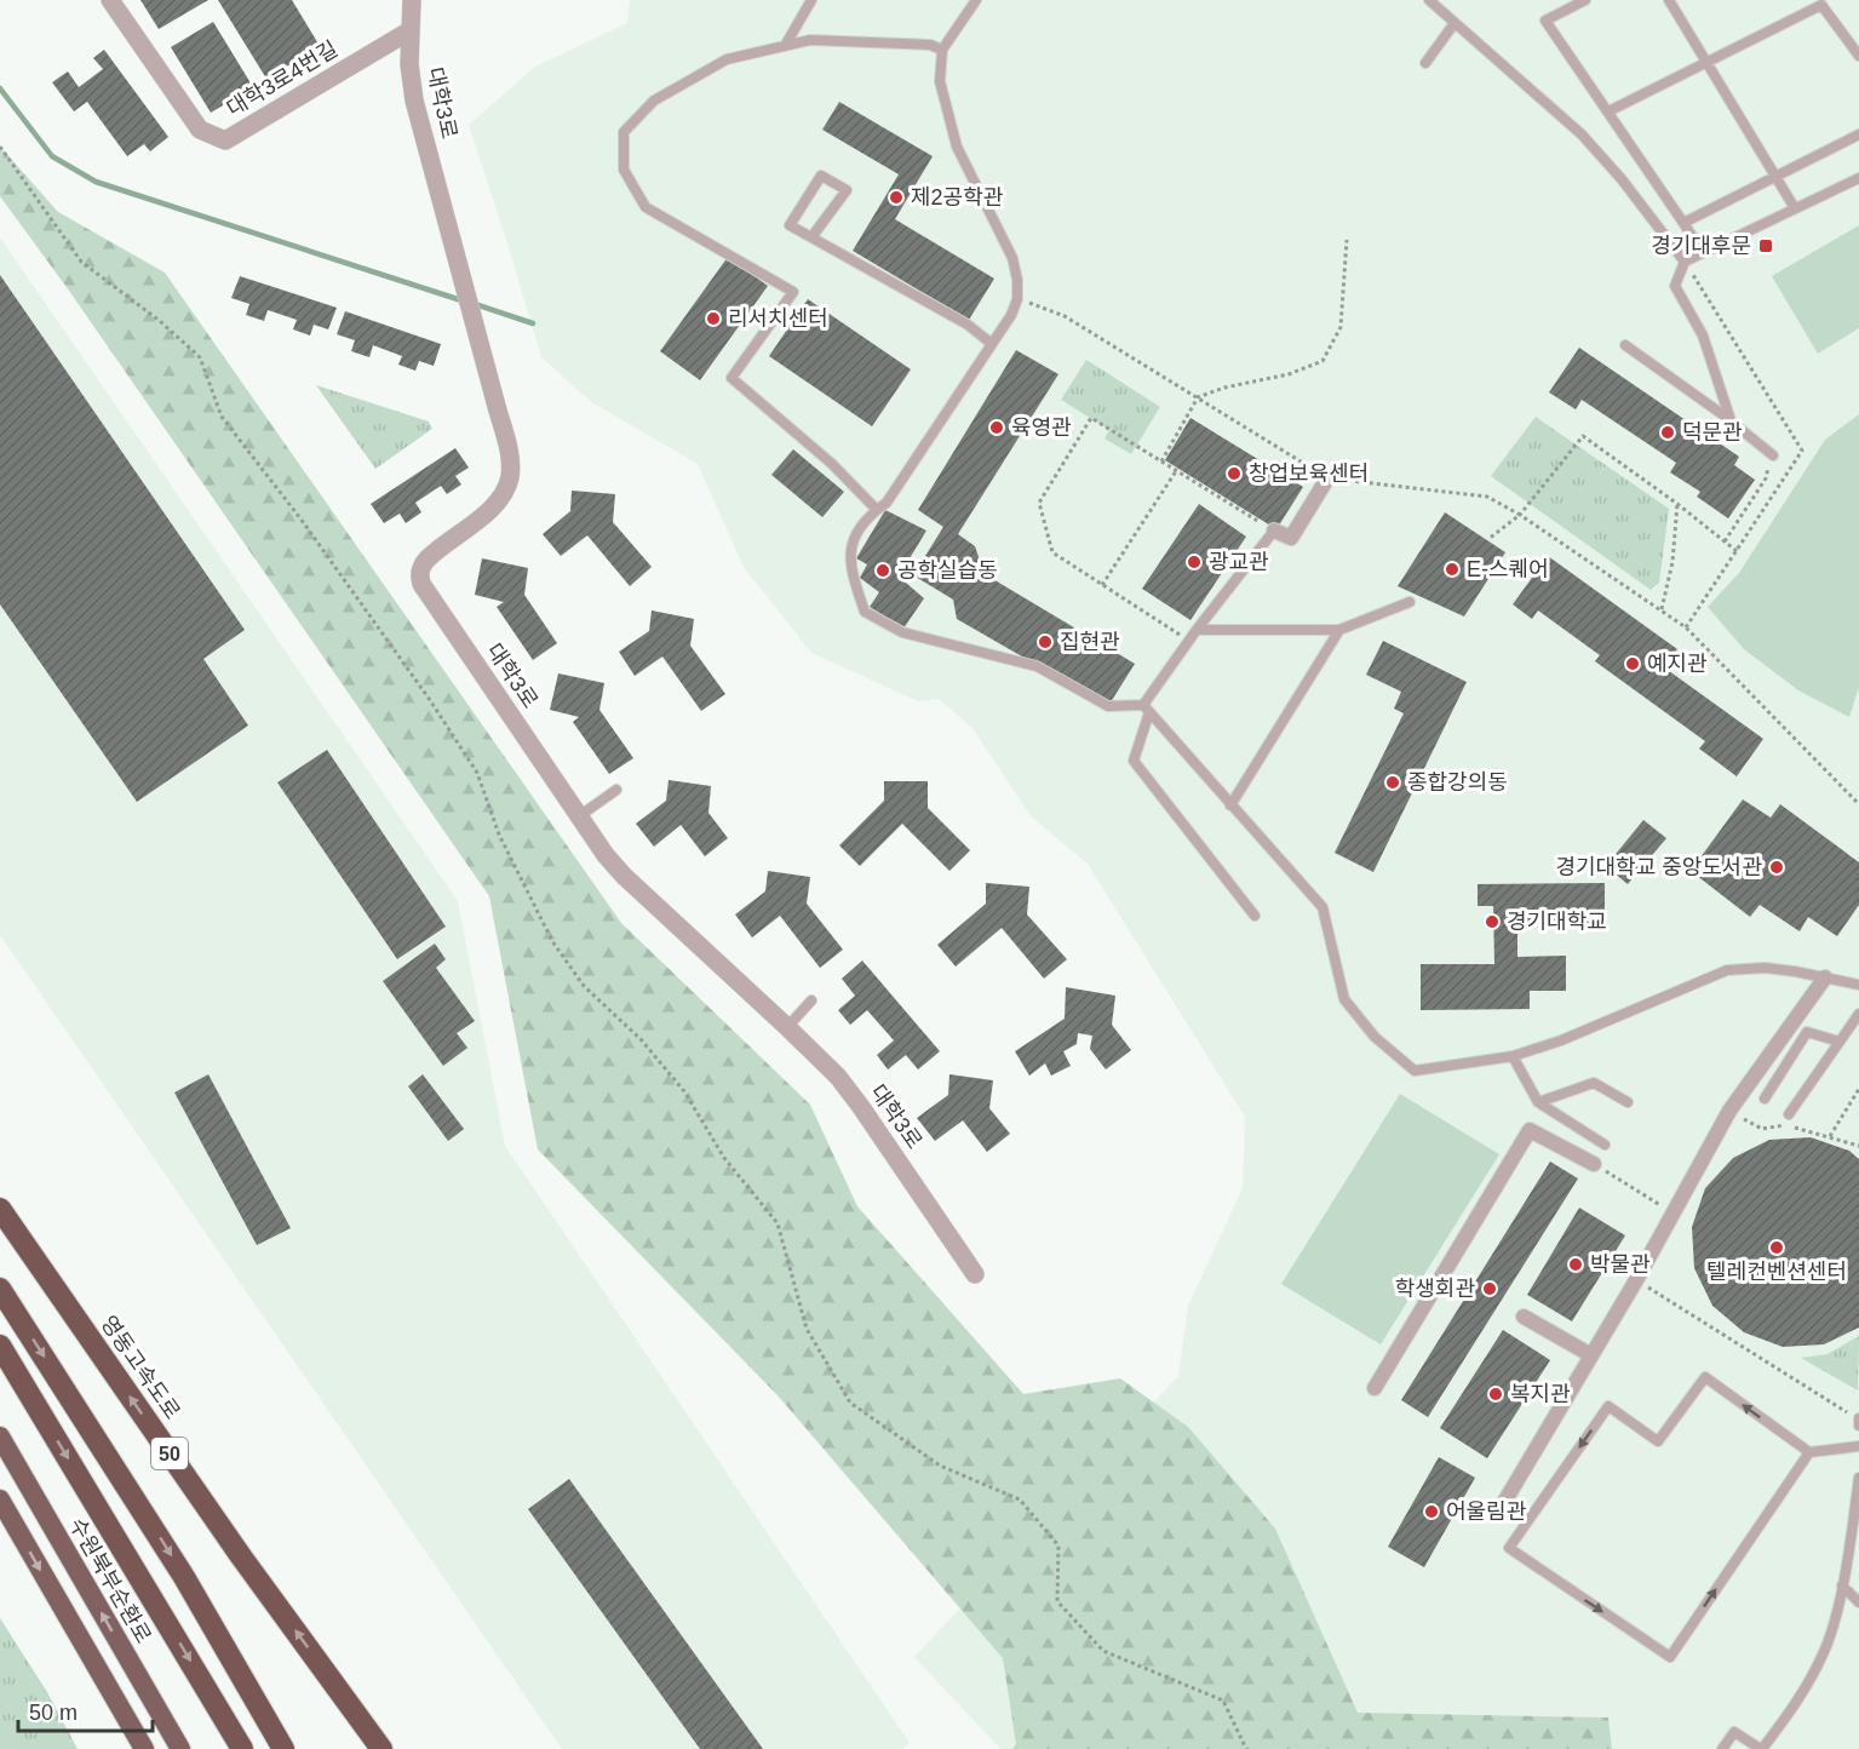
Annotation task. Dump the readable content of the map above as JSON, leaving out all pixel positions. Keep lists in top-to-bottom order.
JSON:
{
  "streets": {
    "highway": ["영동고속도로", "50", "수원북부순환로"],
    "street": ["대학3로4번길", "대학3로"]
  },
  "crossings": [
    ["대학3로4번길", "대학3로"]
  ],
  "places": {
    "other": [
      "제2공학관",
      "리서치센터",
      "육영관",
      "덕문관",
      "창업보육센터",
      "광교관",
      "E-스퀘어",
      "공학실습동",
      "집현관",
      "예지관",
      "종합강의동",
      "경기대학교 중앙도서관",
      "경기대학교",
      "텔레컨벤션센터",
      "박물관",
      "학생회관",
      "복지관",
      "어울림관"
    ],
    "transit": ["경기대후문"]
  },
  "scale_bar": "50 m"
}
